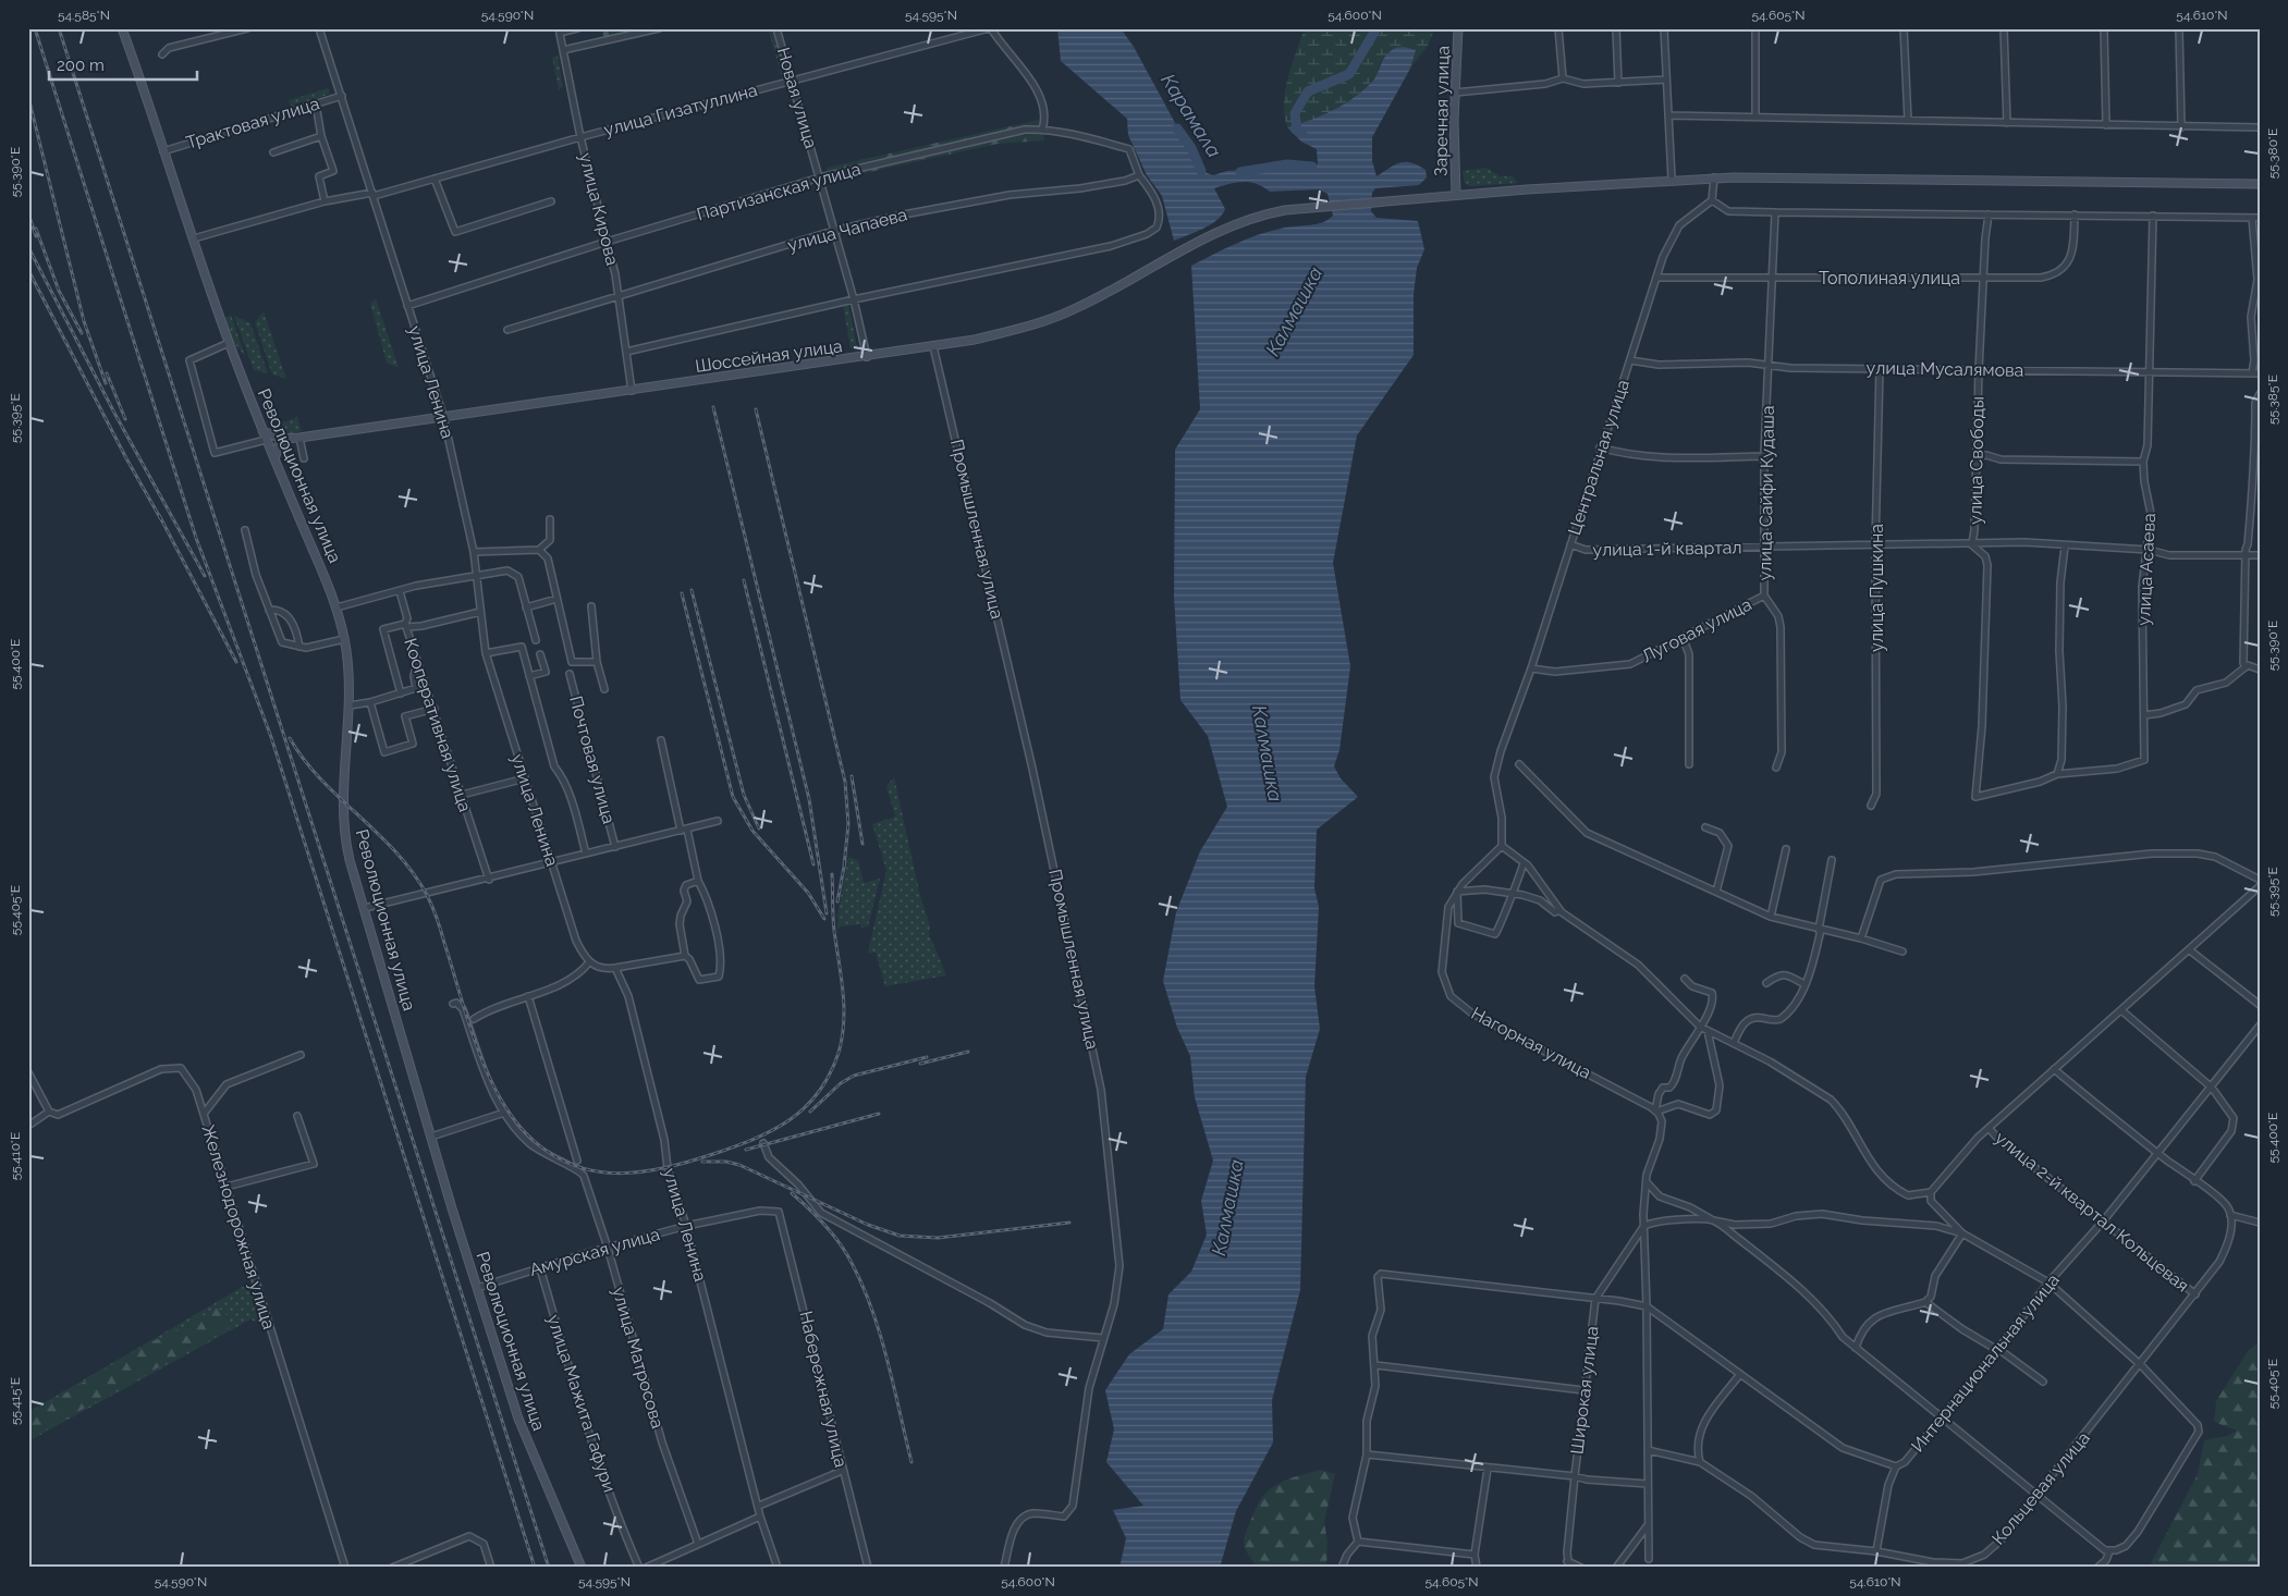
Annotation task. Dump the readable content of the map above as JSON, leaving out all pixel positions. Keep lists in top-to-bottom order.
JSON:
{
  "streets": {
    "main road": ["Заречная улица", "Шоссейная улица", "Революционная улица"],
    "street": [
      "Новая улица",
      "улица Гизатуллина",
      "Трактовая улица",
      "Партизанская улица",
      "улица Кирова",
      "улица Чапаева",
      "Тополиная улица",
      "улица Мусалямова",
      "улица Ленина",
      "Центральная улица",
      "улица Свободы",
      "улица Сайфи Кудаша",
      "Промышленная улица",
      "улица 1-й квартал",
      "улица Асаева",
      "улица Пушкина",
      "Луговая улица",
      "Кооперативная улица",
      "Почтовая улица",
      "Нагорная улица",
      "улица 2-й квартал Кольцевая",
      "Железнодорожная улица",
      "Амурская улица",
      "улица Матросова",
      "Интернациональная улица",
      "Набережная улица",
      "Широкая улица",
      "улица Мажита Гафури",
      "Кольцевая улица"
    ]
  },
  "crossings": [
    ["Новая улица", "улица Гизатуллина"],
    ["Новая улица", "Партизанская улица"],
    ["Новая улица", "улица Чапаева"],
    ["Новая улица", "Шоссейная улица"],
    ["улица Гизатуллина", "улица Кирова"],
    ["улица Гизатуллина", "улица Ленина"],
    ["улица Гизатуллина", "Революционная улица"],
    ["Заречная улица", "Шоссейная улица"],
    ["Трактовая улица", "улица Ленина"],
    ["Трактовая улица", "Революционная улица"],
    ["Партизанская улица", "улица Кирова"],
    ["Партизанская улица", "улица Чапаева"],
    ["Партизанская улица", "Шоссейная улица"],
    ["Партизанская улица", "улица Ленина"],
    ["улица Кирова", "улица Чапаева"],
    ["улица Кирова", "Шоссейная улица"],
    ["улица Чапаева", "Шоссейная улица"],
    ["Тополиная улица", "Центральная улица"],
    ["Тополиная улица", "улица Свободы"],
    ["Тополиная улица", "улица Сайфи Кудаша"],
    ["Шоссейная улица", "улица Ленина"],
    ["Шоссейная улица", "Революционная улица"],
    ["Шоссейная улица", "Промышленная улица"],
    ["улица Мусалямова", "Центральная улица"],
    ["улица Мусалямова", "улица Свободы"],
    ["улица Мусалямова", "улица Сайфи Кудаша"],
    ["улица Мусалямова", "улица Асаева"],
    ["улица Мусалямова", "улица Пушкина"],
    ["улица Ленина", "Амурская улица"],
    ["Центральная улица", "улица 1-й квартал"],
    ["Центральная улица", "Луговая улица"],
    ["Центральная улица", "Нагорная улица"],
    ["улица Свободы", "улица 1-й квартал"],
    ["улица Свободы", "улица Асаева"],
    ["Революционная улица", "Амурская улица"],
    ["улица Сайфи Кудаша", "улица 1-й квартал"],
    ["улица Сайфи Кудаша", "Луговая улица"],
    ["улица 1-й квартал", "улица Асаева"],
    ["улица 1-й квартал", "улица Пушкина"],
    ["улица 2-й квартал Кольцевая", "Интернациональная улица"],
    ["улица 2-й квартал Кольцевая", "Кольцевая улица"],
    ["Амурская улица", "улица Матросова"],
    ["Амурская улица", "Набережная улица"],
    ["Амурская улица", "улица Мажита Гафури"]
  ],
  "water": ["Карамала", "Калмашка"],
  "scale_bar": "200 m",
  "coordinates": [
    "54.585°N",
    "54.590°N",
    "54.595°N",
    "54.600°N",
    "54.605°N",
    "54.610°N",
    "55.380°E",
    "55.390°E",
    "55.385°E",
    "55.395°E",
    "55.400°E",
    "55.405°E",
    "55.410°E",
    "55.415°E"
  ]
}
